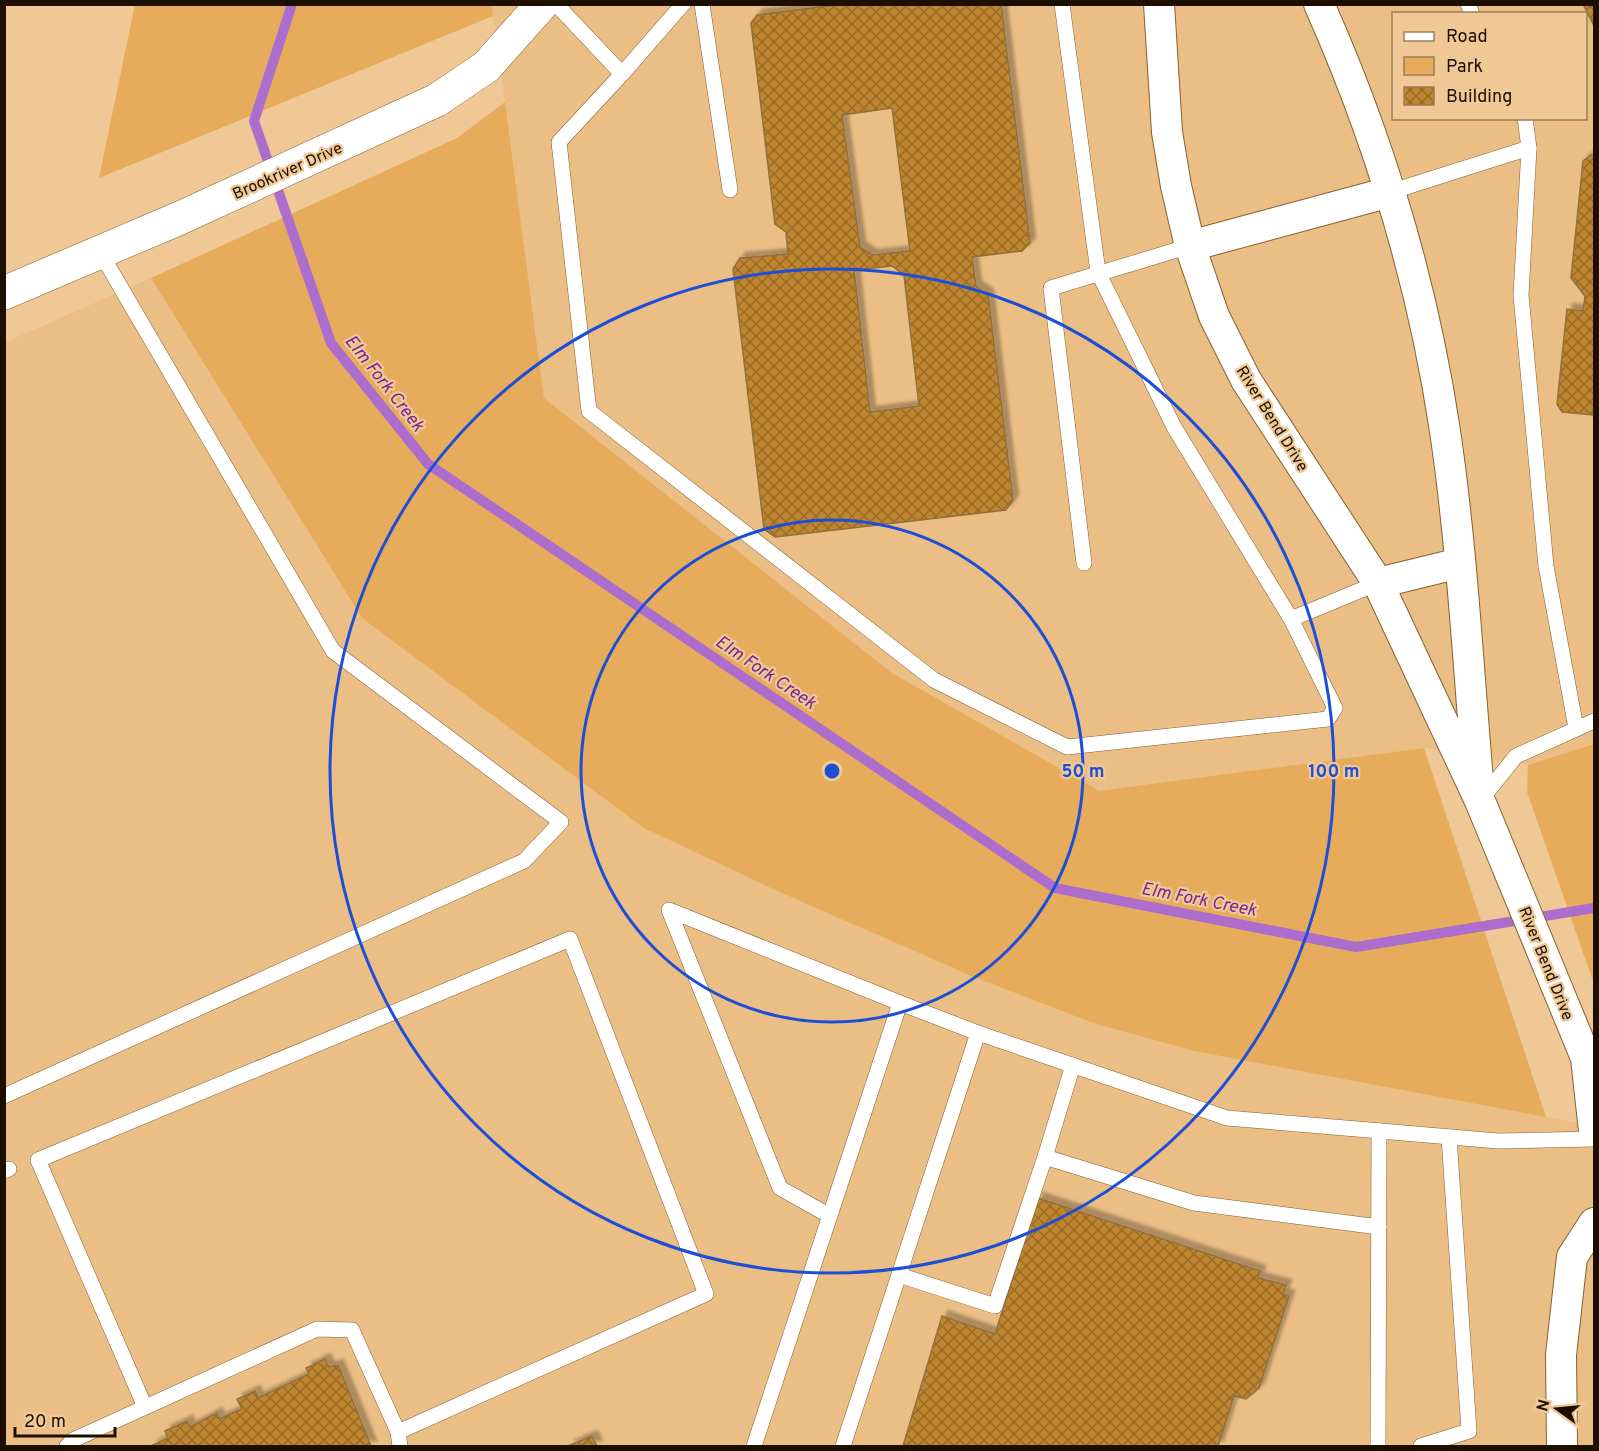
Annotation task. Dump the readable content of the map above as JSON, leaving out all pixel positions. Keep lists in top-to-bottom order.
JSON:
{
  "streets": {
    "street": ["Brookriver Drive", "River Bend Drive"]
  },
  "water": ["Elm Fork Creek"],
  "legend": ["Road", "Park", "Building"],
  "scale_bar": "20 m",
  "north": "left",
  "rings": ["50 m", "100 m"]
}
